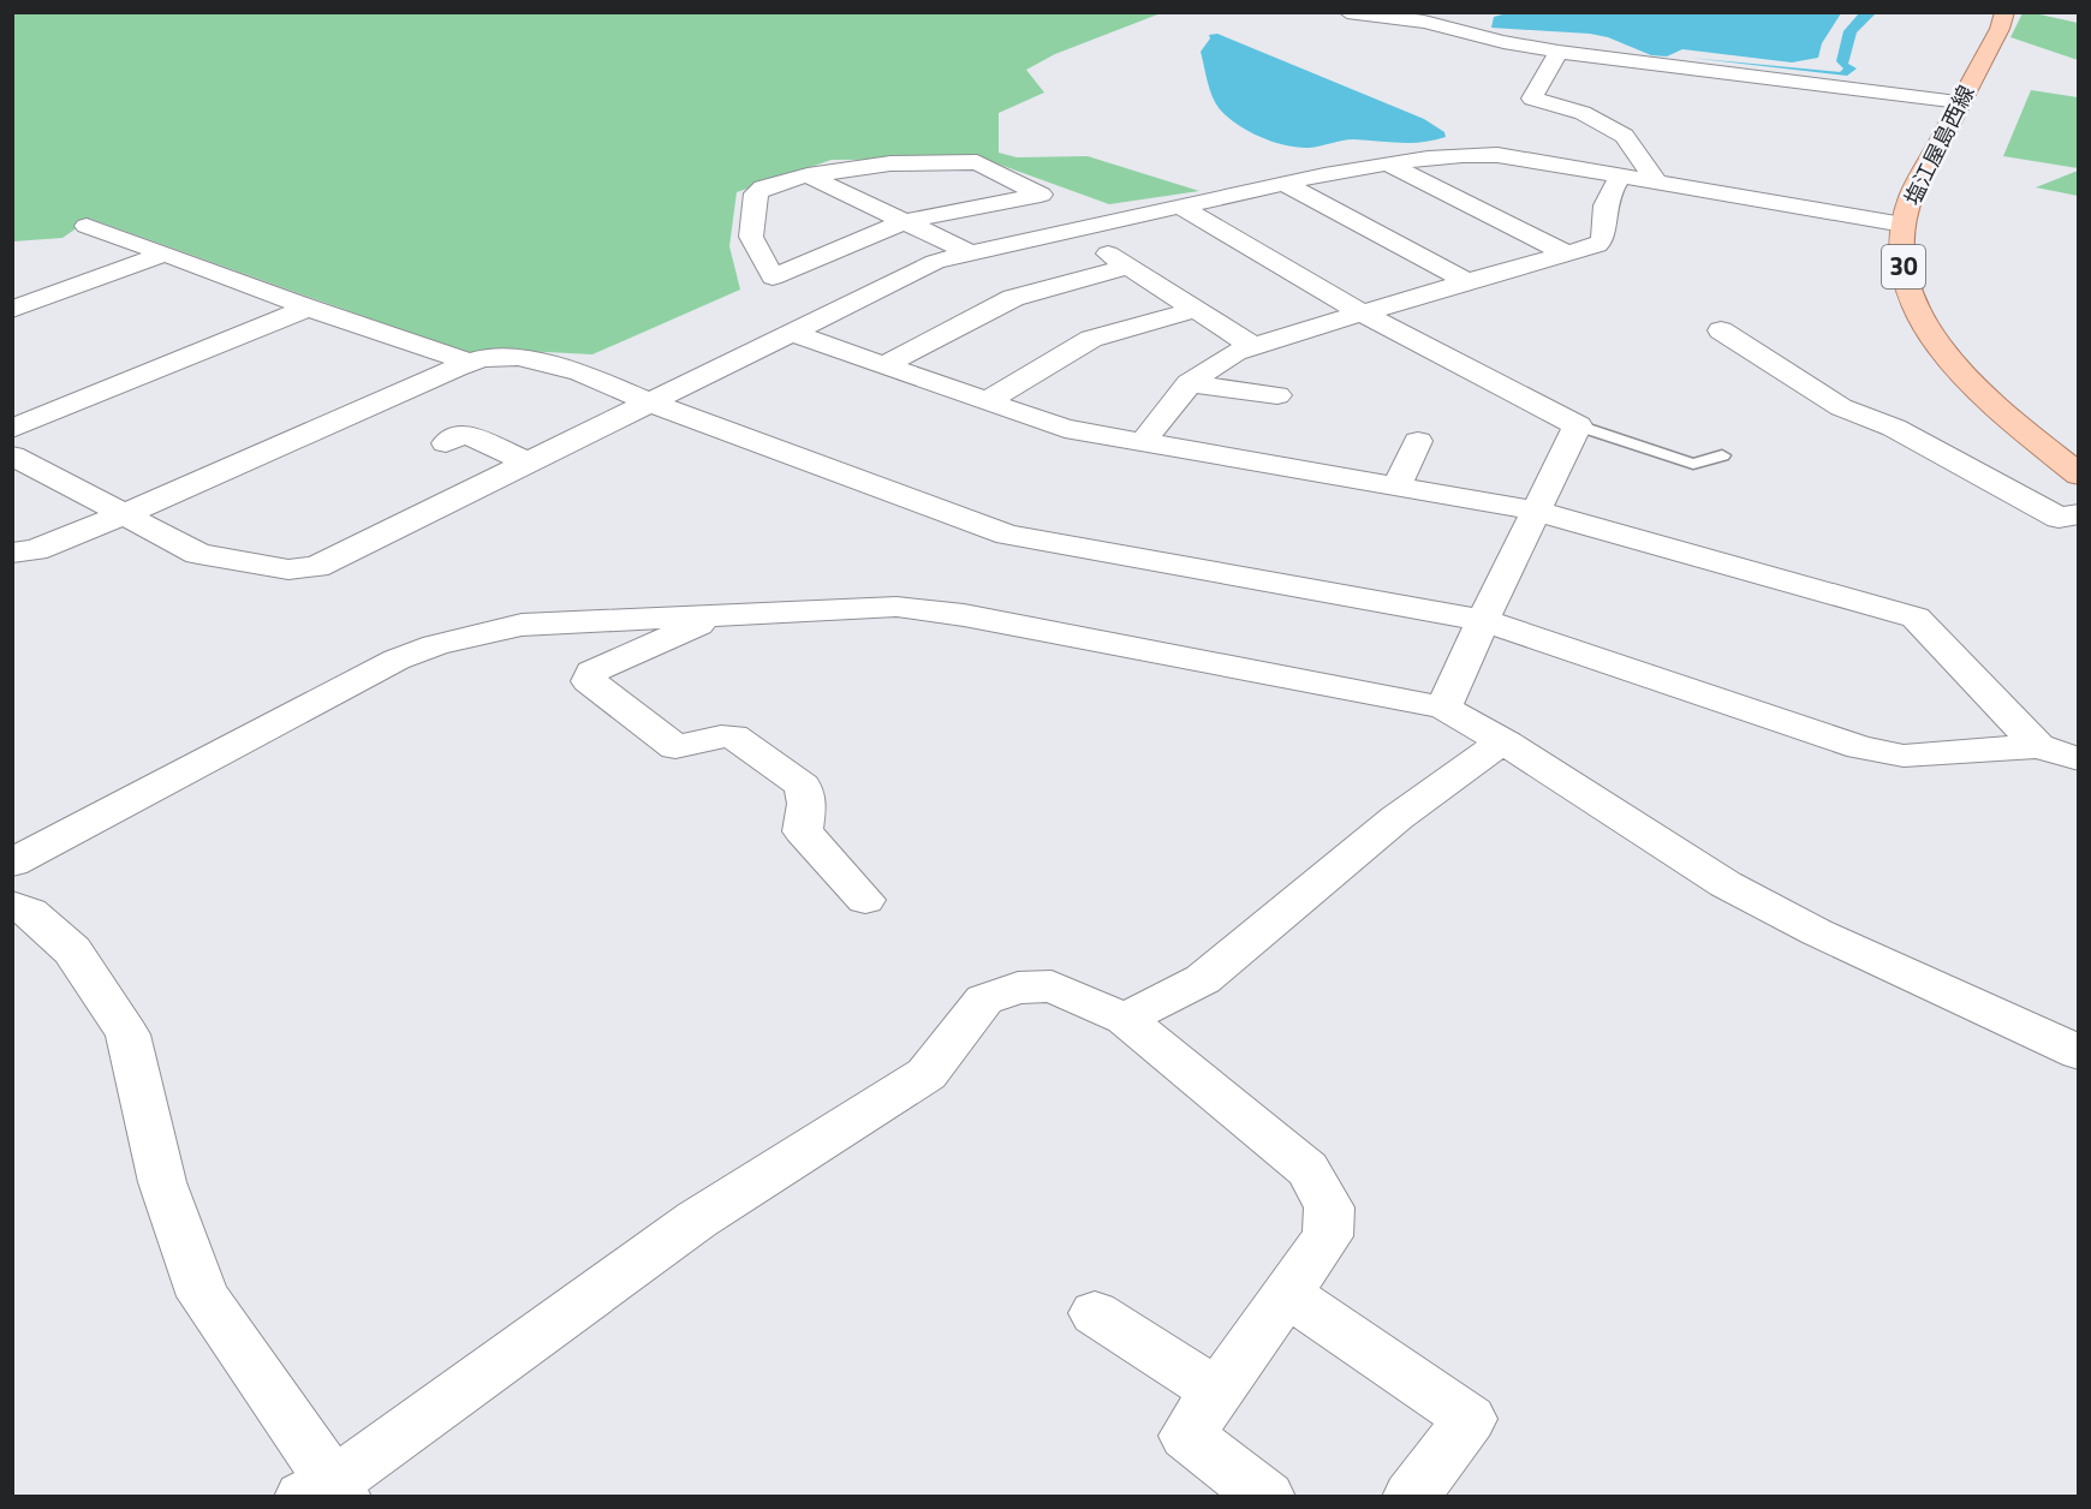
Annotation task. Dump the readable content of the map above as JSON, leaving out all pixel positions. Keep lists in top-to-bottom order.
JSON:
{
  "streets": {
    "main road": ["塩江屋島西線", "30"]
  }
}
